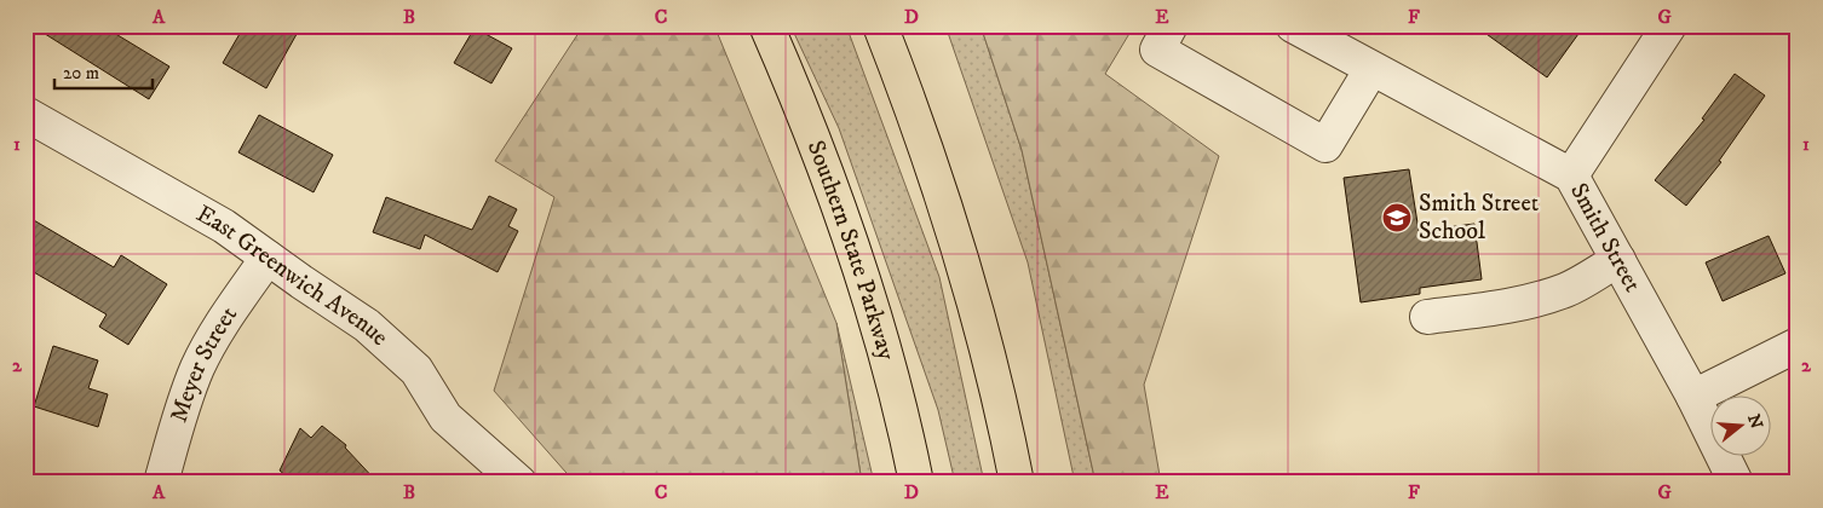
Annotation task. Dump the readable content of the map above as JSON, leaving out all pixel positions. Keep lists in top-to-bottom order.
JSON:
{
  "streets": {
    "highway": ["Southern State Parkway"],
    "street": ["Smith Street", "East Greenwich Avenue", "Meyer Street"]
  },
  "crossings": [
    ["East Greenwich Avenue", "Meyer Street"]
  ],
  "places": {
    "school or university": ["Smith Street School"]
  },
  "scale_bar": "20 m",
  "north": "right",
  "grid": {
    "columns": [
      "A",
      "B",
      "C",
      "D",
      "E",
      "F",
      "G"
    ],
    "rows": ["1", "2"]
  }
}
